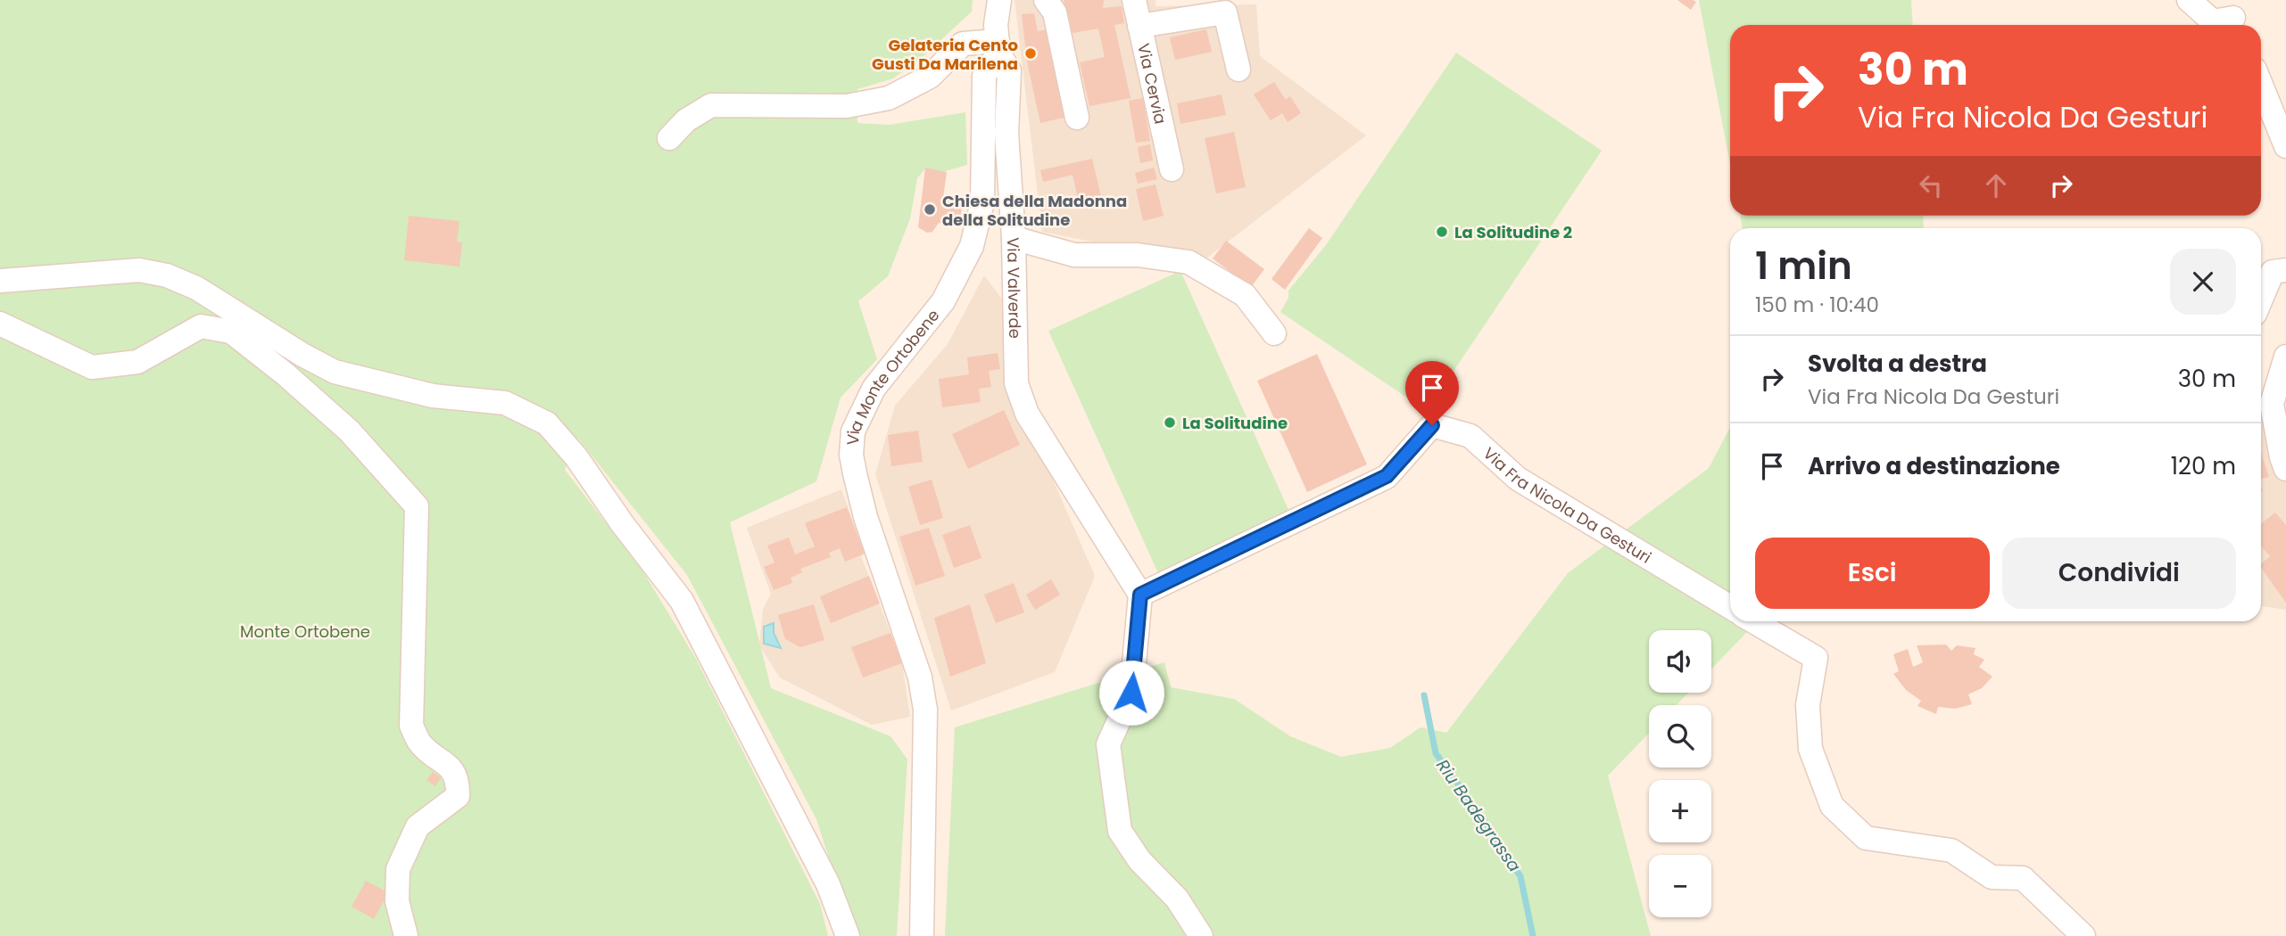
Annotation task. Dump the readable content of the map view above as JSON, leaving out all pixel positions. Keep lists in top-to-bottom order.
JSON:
{
  "streets": {
    "street": [
      "Via Cervia",
      "Via Valverde",
      "Via Monte Ortobene",
      "Via Fra Nicola Da Gesturi"
    ]
  },
  "crossings": [
    ["Via Valverde", "Via Monte Ortobene"],
    ["Via Valverde", "Via Fra Nicola Da Gesturi"]
  ],
  "water": ["Riu Badegrassa"],
  "parks": ["Monte Ortobene"],
  "places": [
    "Gelateria Cento Gusti Da Marilena",
    "Chiesa della Madonna della Solitudine",
    "La Solitudine 2",
    "La Solitudine"
  ],
  "page": {
    "turn": ["30 m", "Via Fra Nicola Da Gesturi"],
    "heading": ["1 min", "150 m · 10:40"],
    "list": [
      {
        "name": "Svolta a destra",
        "note": "Via Fra Nicola Da Gesturi",
        "value": "30 m"
      },
      {
        "name": "Arrivo a destinazione",
        "value": "120 m"
      }
    ],
    "buttons": ["Esci", "Condividi"],
    "map_buttons": ["+", "−"]
  }
}
